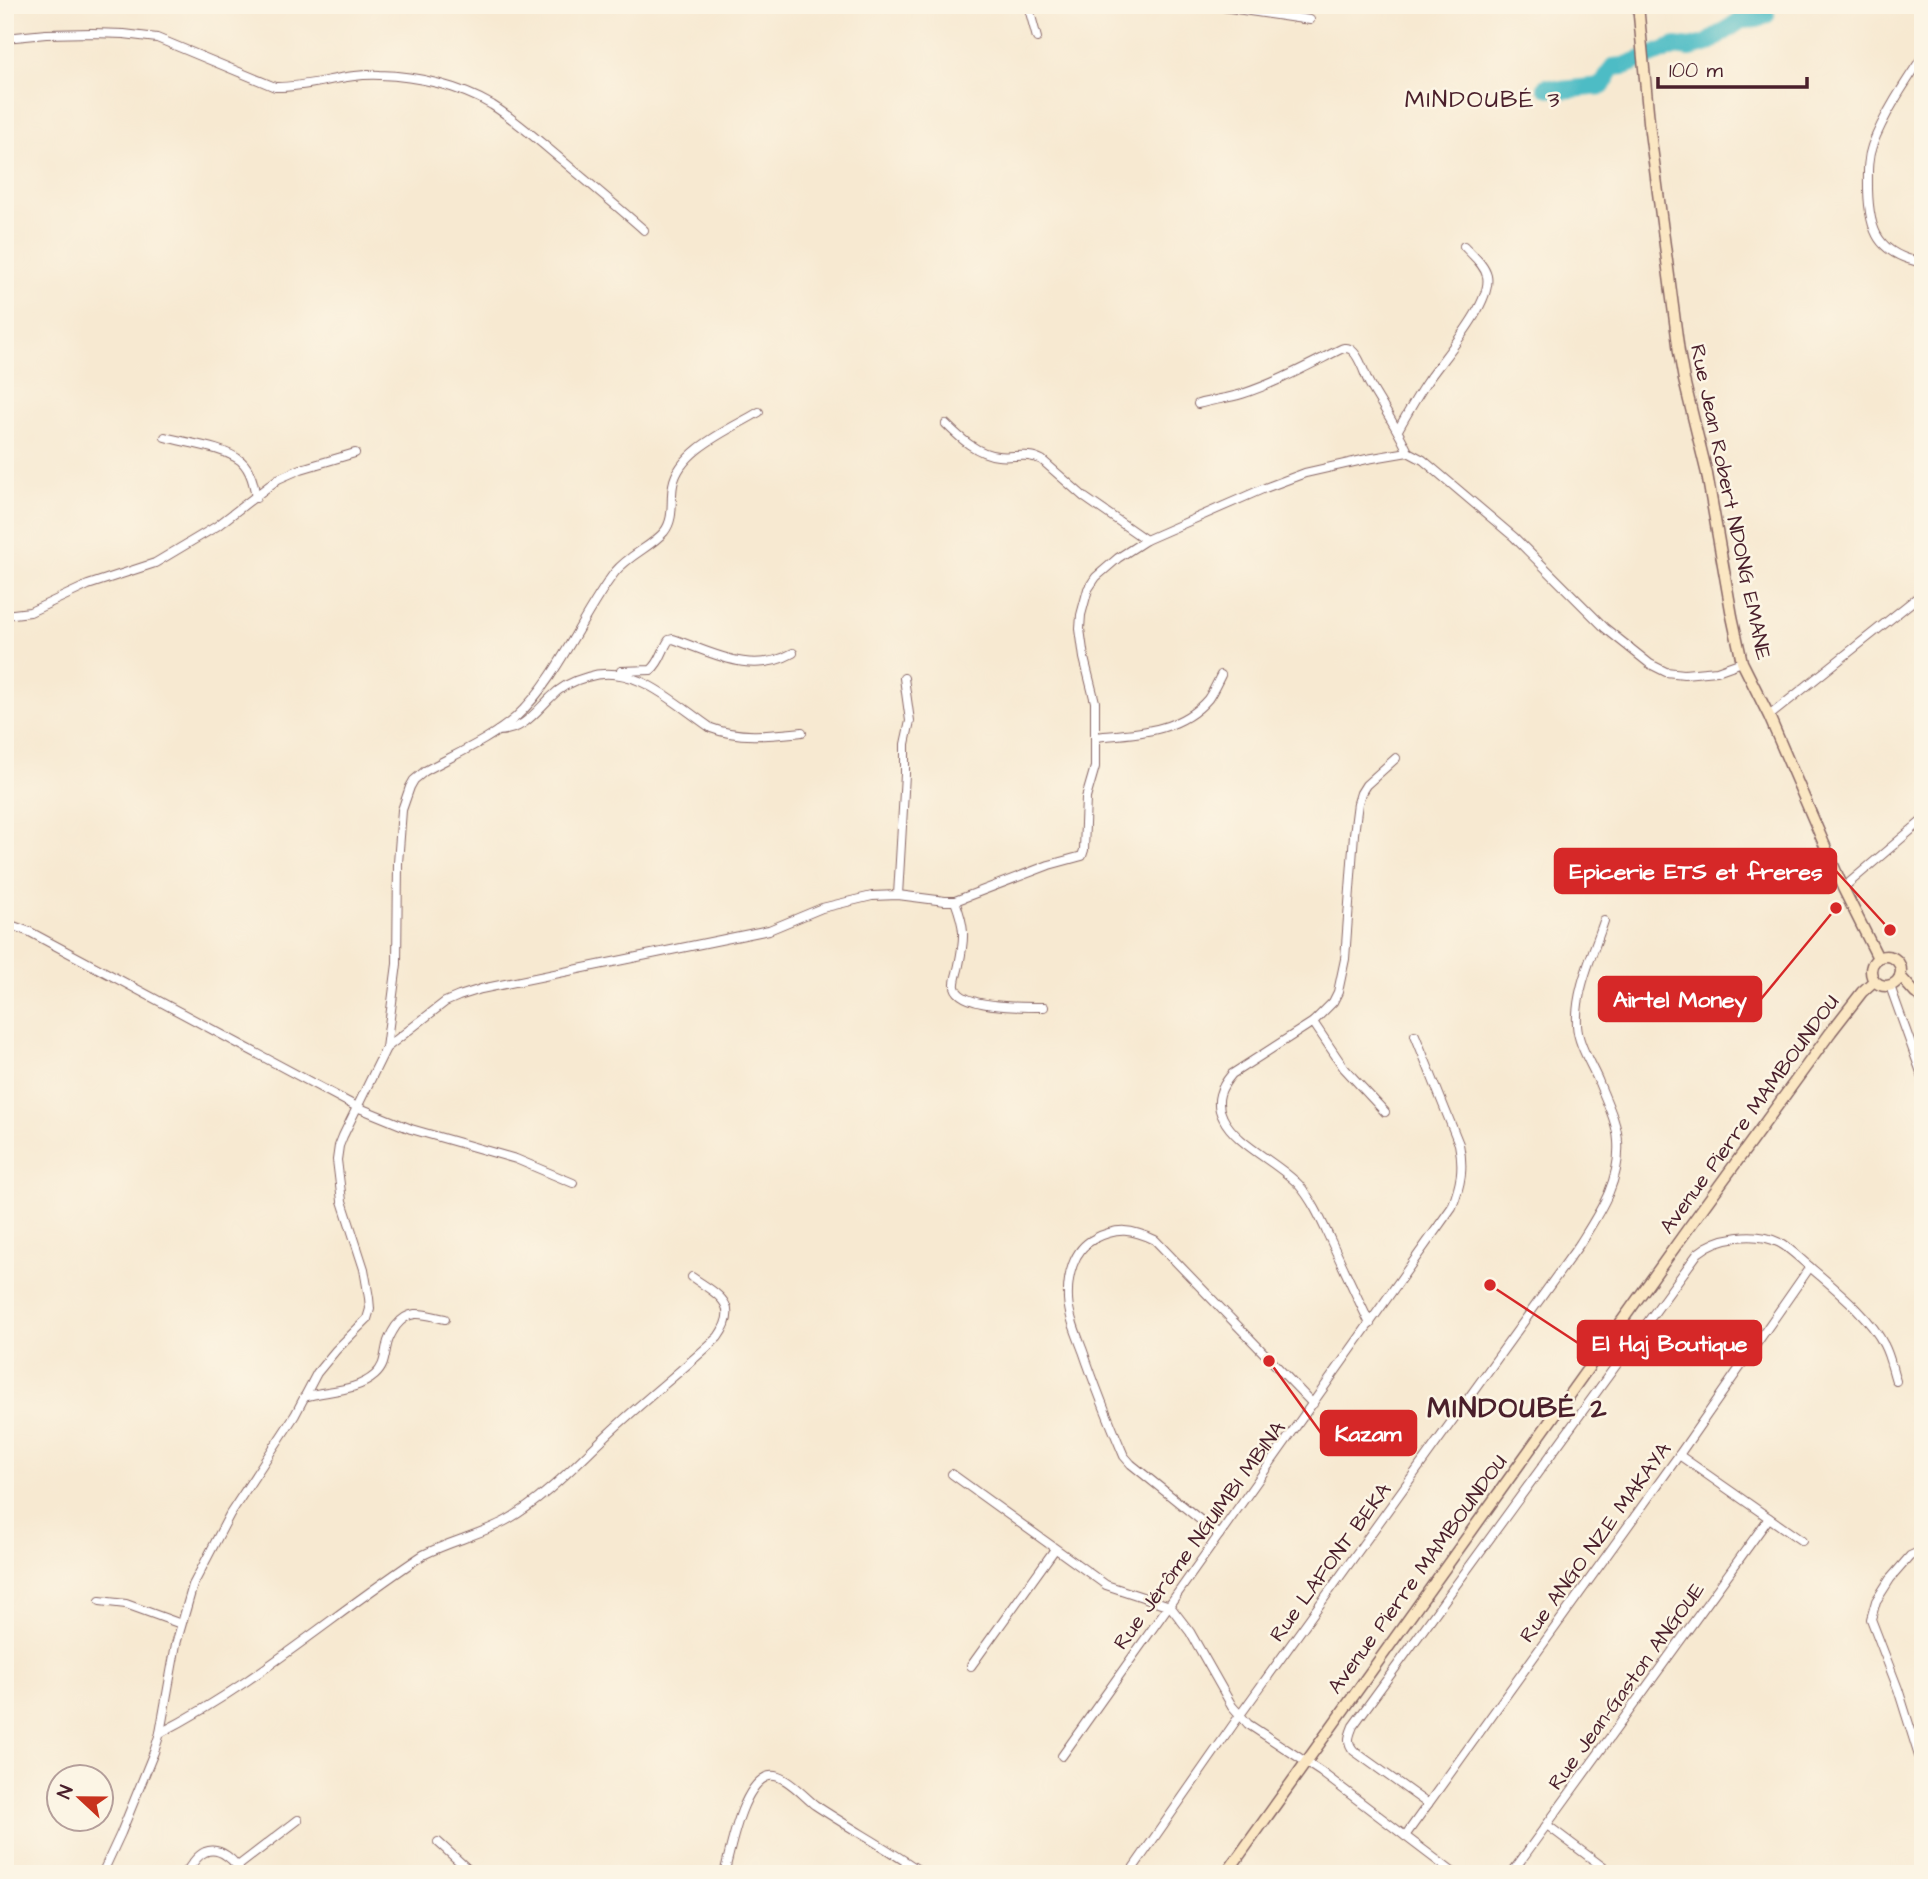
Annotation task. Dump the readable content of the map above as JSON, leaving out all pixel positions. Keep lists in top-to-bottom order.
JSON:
{
  "streets": {
    "street": [
      "Rue Jean Robert NDONG EMANE",
      "Avenue Pierre MAMBOUNDOU",
      "Rue Jérôme NGUIMBI MBINA",
      "Rue ANGO NZE MAKAYA",
      "Rue LAFONT BEKA",
      "Rue Jean-Gaston ANGOUE"
    ]
  },
  "crossings": [
    ["Rue Jean Robert NDONG EMANE", "Avenue Pierre MAMBOUNDOU"]
  ],
  "districts": ["MINDOUBÉ 3", "MINDOUBÉ 2"],
  "places": [
    "Airtel Money",
    "Epicerie ETS et freres",
    "El Haj Boutique",
    "Kazam"
  ],
  "scale_bar": "100 m",
  "north": "left"
}
